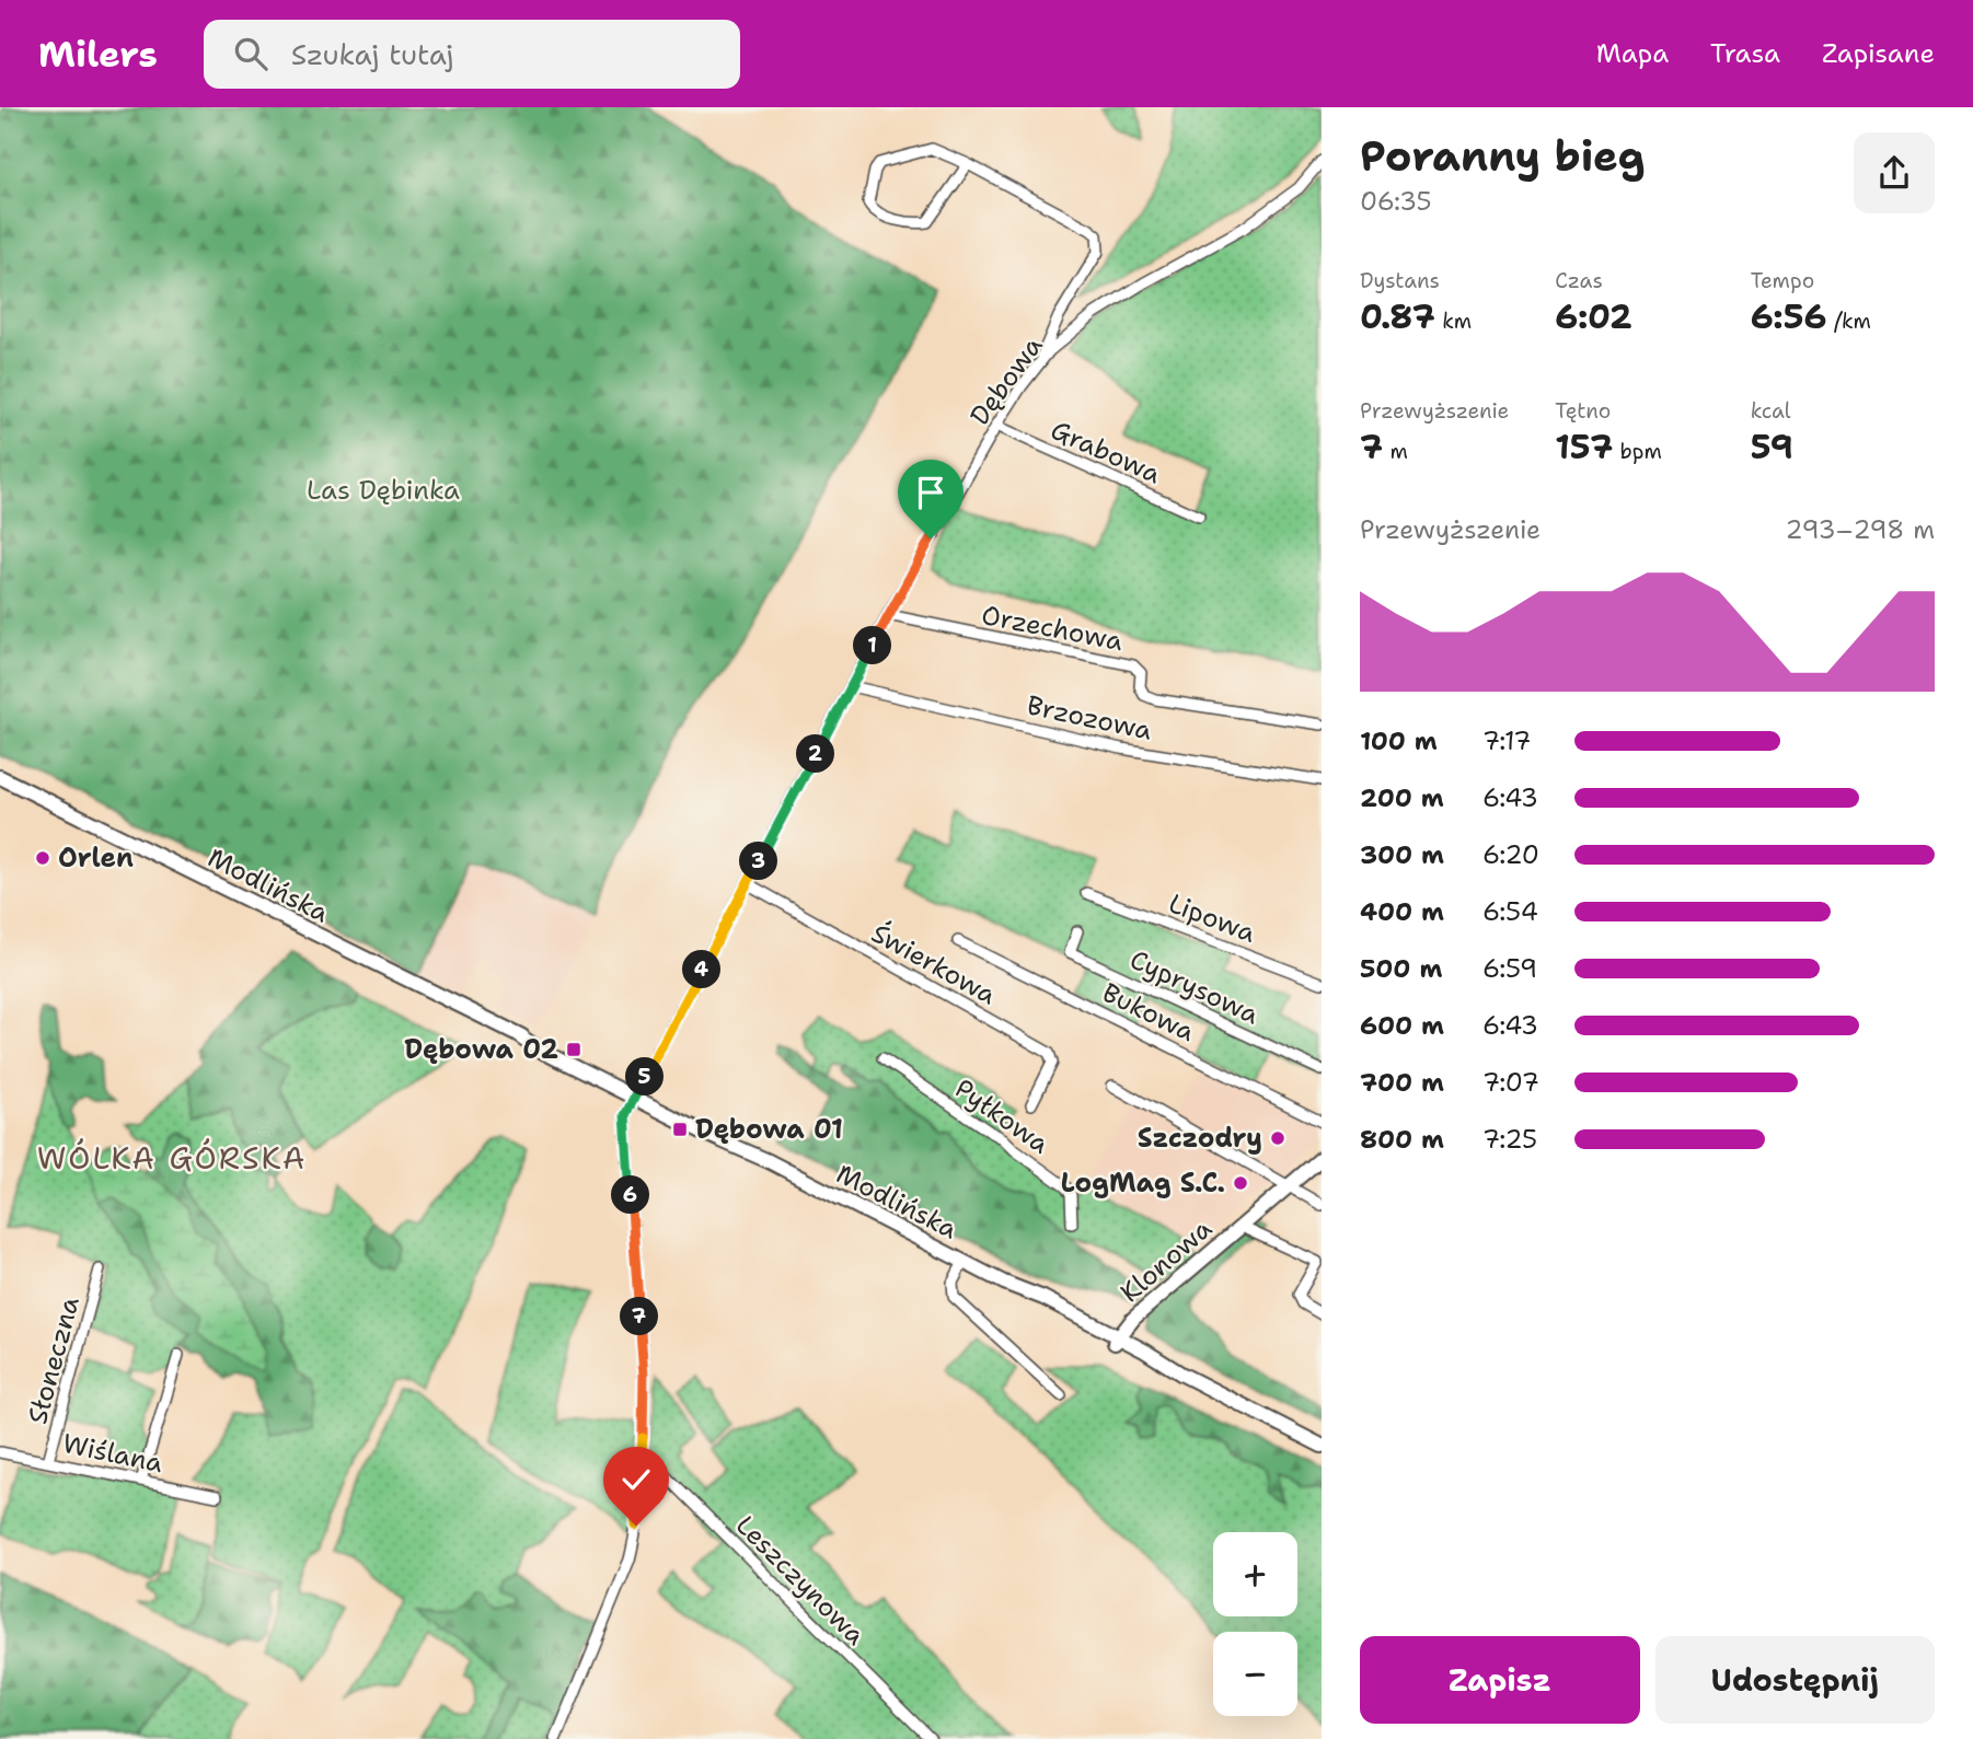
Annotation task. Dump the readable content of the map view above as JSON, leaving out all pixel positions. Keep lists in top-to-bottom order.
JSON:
{
  "streets": {
    "main road": ["Modlińska", "Klonowa"],
    "street": [
      "Dębowa",
      "Grabowa",
      "Orzechowa",
      "Brzozowa",
      "Lipowa",
      "Świerkowa",
      "Cyprysowa",
      "Bukowa",
      "Pyłkowa",
      "Słoneczna",
      "Wiślana",
      "Leszczynowa"
    ]
  },
  "crossings": [
    ["Dębowa", "Grabowa"],
    ["Dębowa", "Orzechowa"],
    ["Dębowa", "Brzozowa"],
    ["Dębowa", "Modlińska"],
    ["Dębowa", "Świerkowa"],
    ["Dębowa", "Leszczynowa"],
    ["Modlińska", "Klonowa"],
    ["Słoneczna", "Wiślana"]
  ],
  "districts": ["WÓLKA GÓRSKA"],
  "parks": ["Las Dębinka"],
  "places": {
    "other": ["Orlen", "Szczodry", "LogMag S.C."],
    "transit": ["Dębowa 02", "Dębowa 01"]
  },
  "page": {
    "header": "Milers",
    "search": "Szukaj tutaj",
    "nav": ["Mapa", "Trasa", "Zapisane"],
    "heading": ["Poranny bieg", "06:35"],
    "stats": [
      ["Dystans", "0.87 km"],
      ["Czas", "6:02"],
      ["Tempo", "6:56 /km"],
      ["Przewyższenie", "7 m"],
      ["Tętno", "157 bpm"],
      ["kcal", "59"]
    ],
    "chart": ["Przewyższenie", "293–298 m"],
    "pins": [
      "1",
      "2",
      "3",
      "4",
      "5",
      "6",
      "7"
    ],
    "list": [
      {
        "name": "100 m",
        "note": "7:17"
      },
      {
        "name": "200 m",
        "note": "6:43"
      },
      {
        "name": "300 m",
        "note": "6:20"
      },
      {
        "name": "400 m",
        "note": "6:54"
      },
      {
        "name": "500 m",
        "note": "6:59"
      },
      {
        "name": "600 m",
        "note": "6:43"
      },
      {
        "name": "700 m",
        "note": "7:07"
      },
      {
        "name": "800 m",
        "note": "7:25"
      }
    ],
    "map_buttons": ["+", "−"],
    "buttons": ["Zapisz", "Udostępnij"]
  }
}
